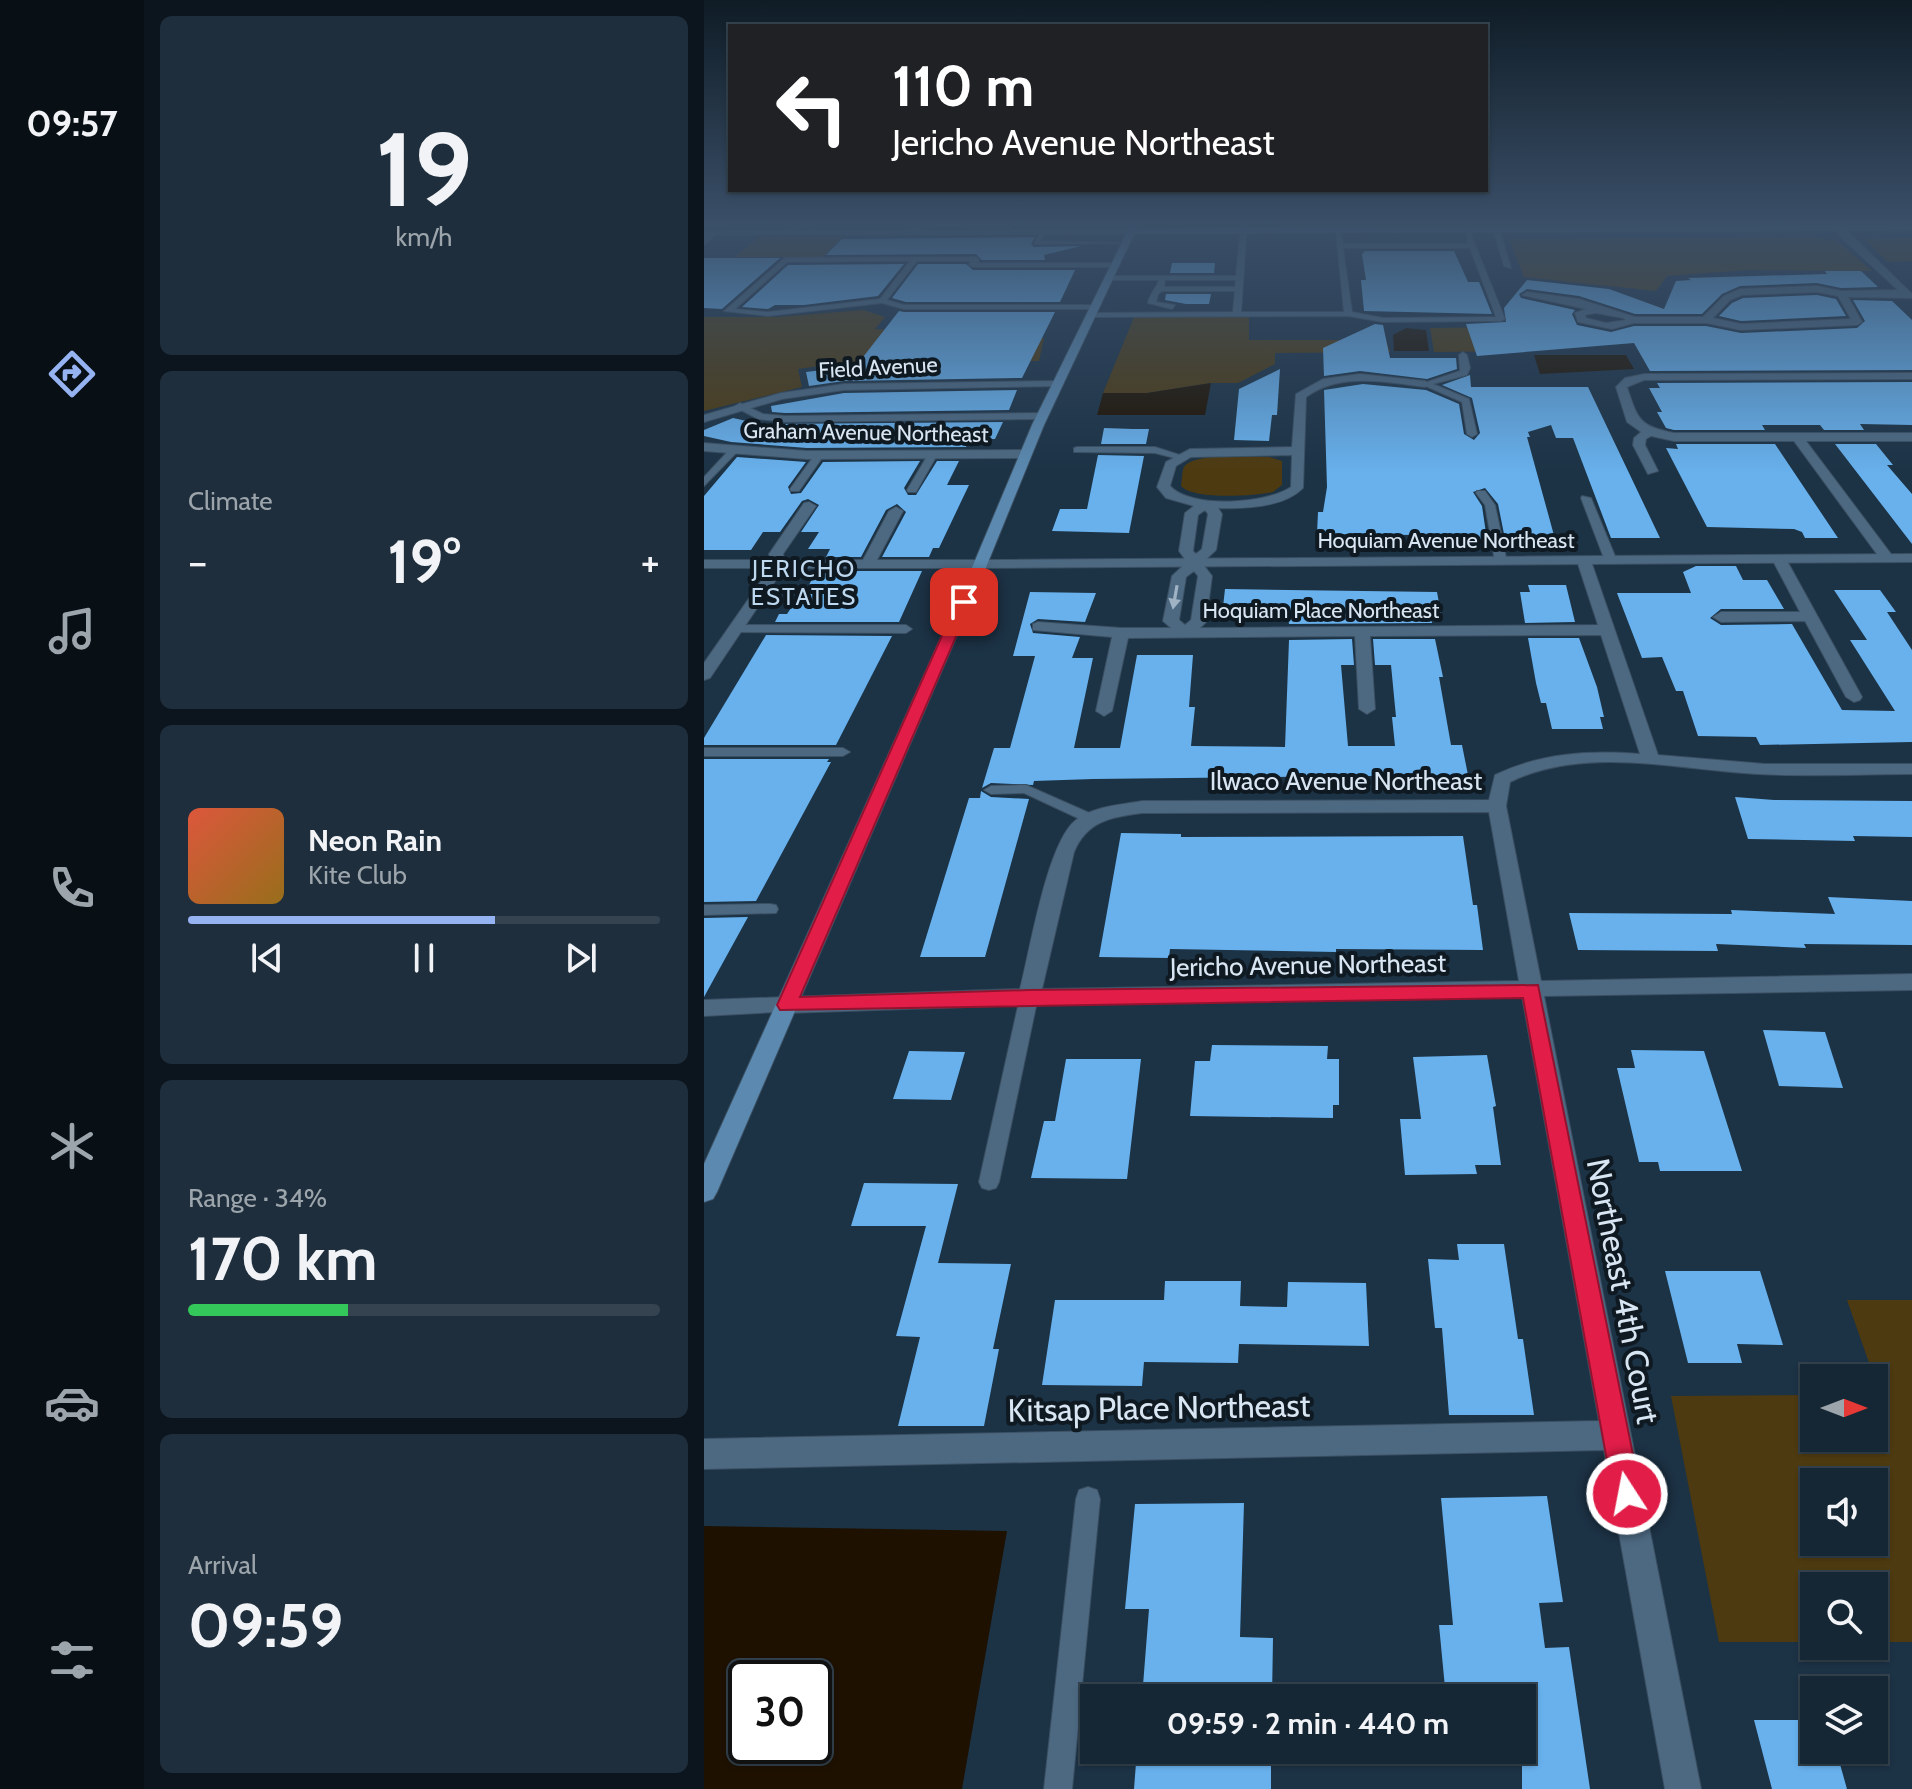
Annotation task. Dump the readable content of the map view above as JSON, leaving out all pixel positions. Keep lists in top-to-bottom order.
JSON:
{
  "streets": {
    "street": [
      "Field Avenue",
      "Graham Avenue Northeast",
      "Hoquiam Avenue Northeast",
      "Hoquiam Place Northeast",
      "Ilwaco Avenue Northeast",
      "Jericho Avenue Northeast",
      "Northeast 4th Court",
      "Kitsap Place Northeast"
    ]
  },
  "crossings": [
    ["Ilwaco Avenue Northeast", "Northeast 4th Court"],
    ["Jericho Avenue Northeast", "Northeast 4th Court"],
    ["Northeast 4th Court", "Kitsap Place Northeast"]
  ],
  "districts": ["JERICHO ESTATES"],
  "north": "right",
  "page": {
    "tabs": "09:57",
    "tile": [
      ["19", "km/h"],
      "Climate",
      ["Range · 34%", "170 km"],
      ["Arrival", "09:59"]
    ],
    "turn": ["110 m", "Jericho Avenue Northeast"],
    "heat": ["−", "19°", "+"],
    "song": ["Neon Rain", "Kite Club"],
    "limit": "30",
    "trip": "09:59 · 2 min · 440 m"
  }
}
